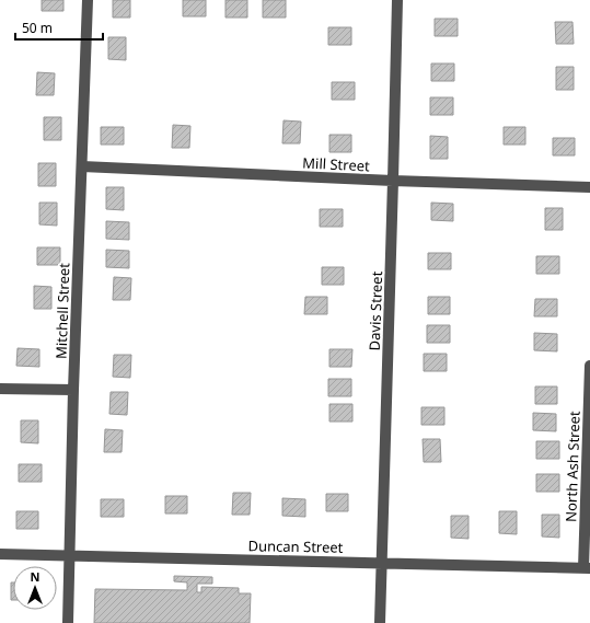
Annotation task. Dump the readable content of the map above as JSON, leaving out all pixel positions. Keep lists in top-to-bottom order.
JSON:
{
  "streets": {
    "street": [
      "Mill Street",
      "Mitchell Street",
      "Davis Street",
      "North Ash Street",
      "Duncan Street"
    ]
  },
  "crossings": [
    ["Mill Street", "Mitchell Street"],
    ["Mill Street", "Davis Street"],
    ["Mitchell Street", "Duncan Street"],
    ["Davis Street", "Duncan Street"],
    ["North Ash Street", "Duncan Street"]
  ],
  "scale_bar": "50 m",
  "north": "top"
}
